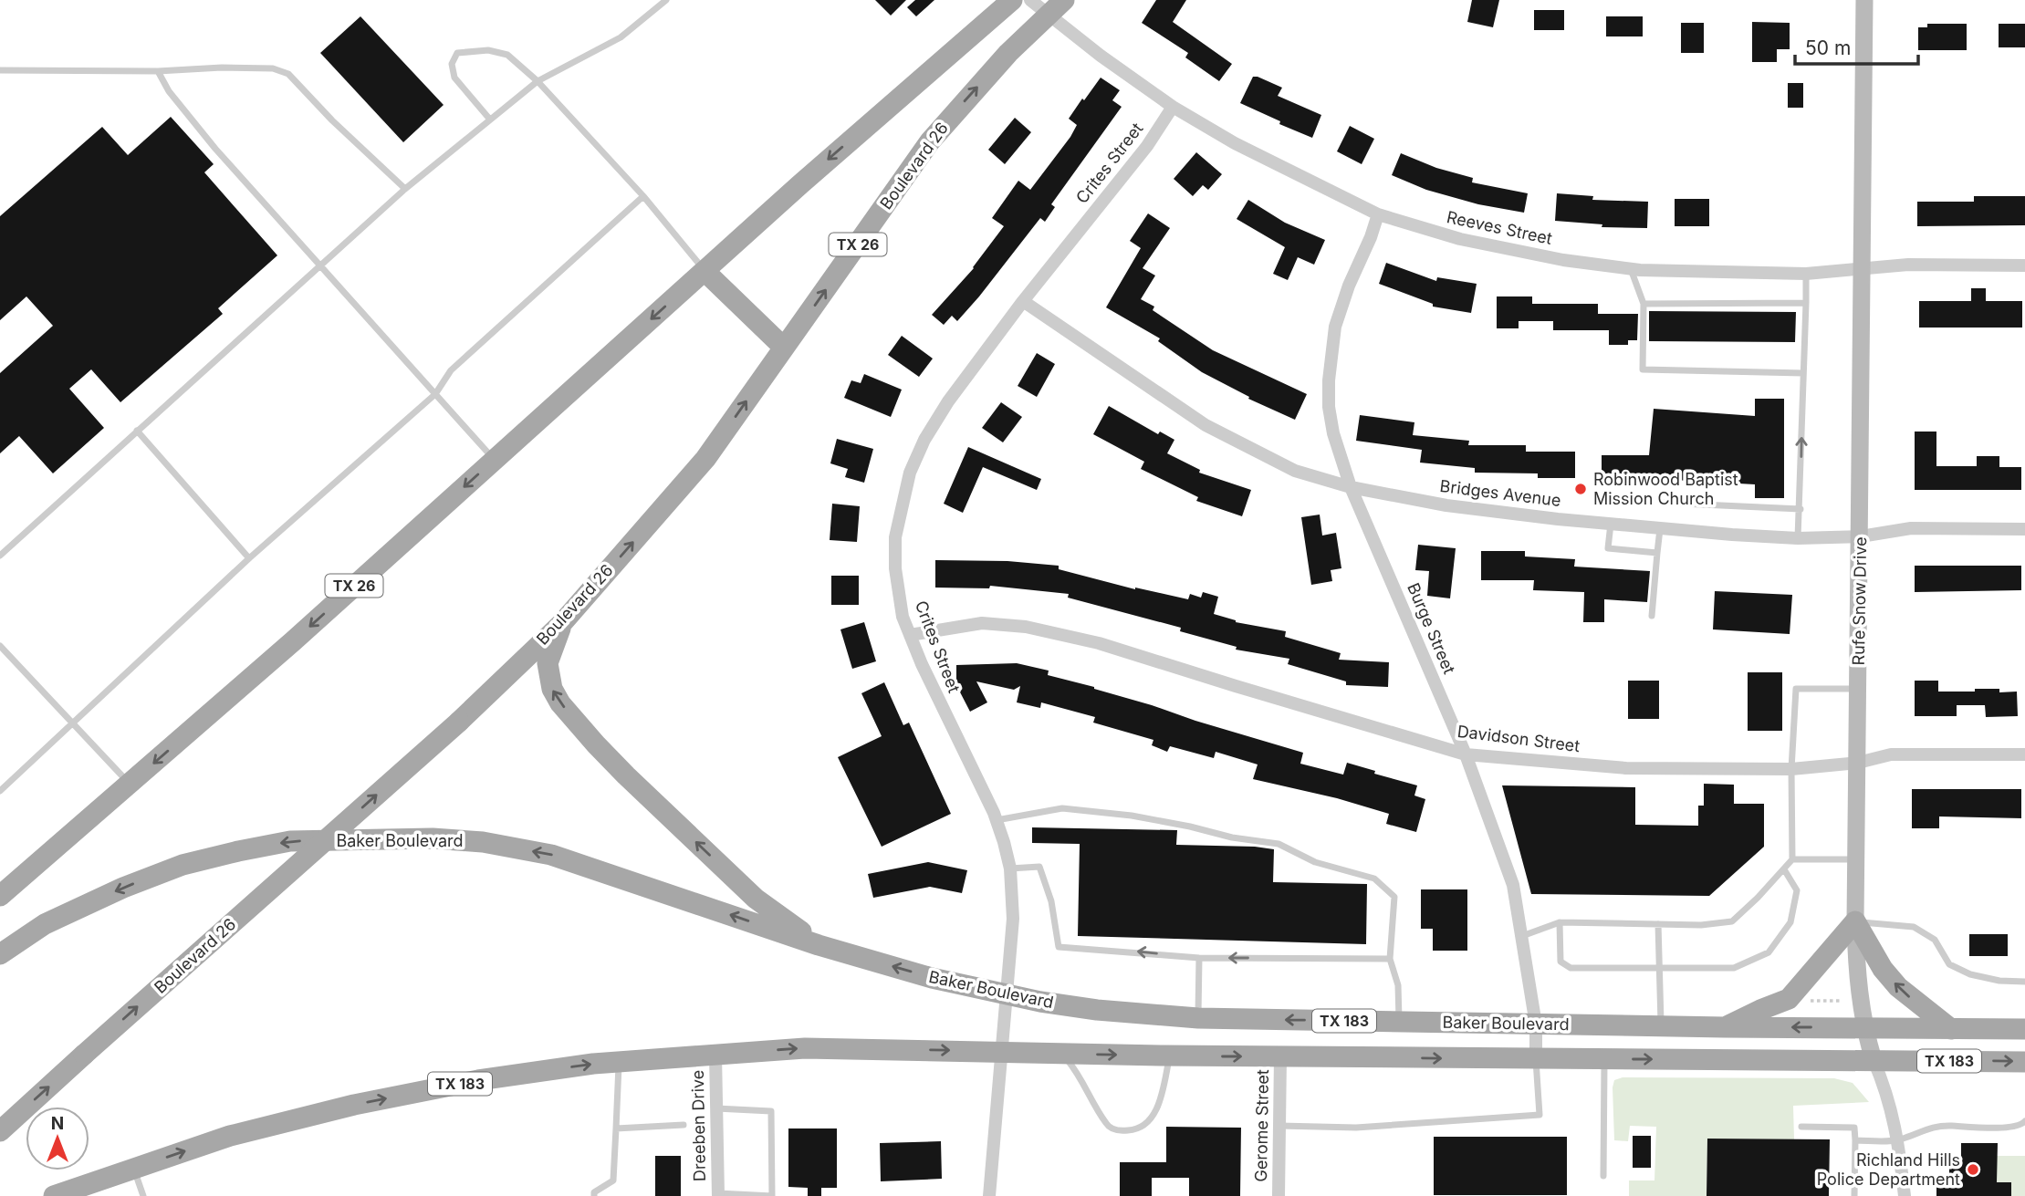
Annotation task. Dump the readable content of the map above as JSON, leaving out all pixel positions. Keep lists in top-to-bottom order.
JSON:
{
  "streets": {
    "main road": [
      "Boulevard 26",
      "TX 26",
      "Rufe Snow Drive",
      "Baker Boulevard",
      "TX 183"
    ],
    "street": [
      "Crites Street",
      "Reeves Street",
      "Bridges Avenue",
      "Burge Street",
      "Davidson Street",
      "Dreeben Drive",
      "Gerome Street"
    ]
  },
  "crossings": [
    ["Crites Street", "Reeves Street"],
    ["Crites Street", "Bridges Avenue"],
    ["Crites Street", "Davidson Street"],
    ["Crites Street", "Baker Boulevard"],
    ["Crites Street", "TX 183"],
    ["Boulevard 26", "Reeves Street"],
    ["Reeves Street", "Rufe Snow Drive"],
    ["Reeves Street", "Burge Street"],
    ["Bridges Avenue", "Rufe Snow Drive"],
    ["Bridges Avenue", "Burge Street"],
    ["Rufe Snow Drive", "Davidson Street"],
    ["Rufe Snow Drive", "Baker Boulevard"],
    ["Rufe Snow Drive", "TX 183"],
    ["Burge Street", "Davidson Street"],
    ["Burge Street", "Baker Boulevard"],
    ["Burge Street", "TX 183"],
    ["TX 183", "Dreeben Drive"],
    ["TX 183", "Gerome Street"]
  ],
  "places": ["Robinwood Baptist Mission Church", "Richland Hills Police Department"],
  "scale_bar": "50 m",
  "north": "top"
}
